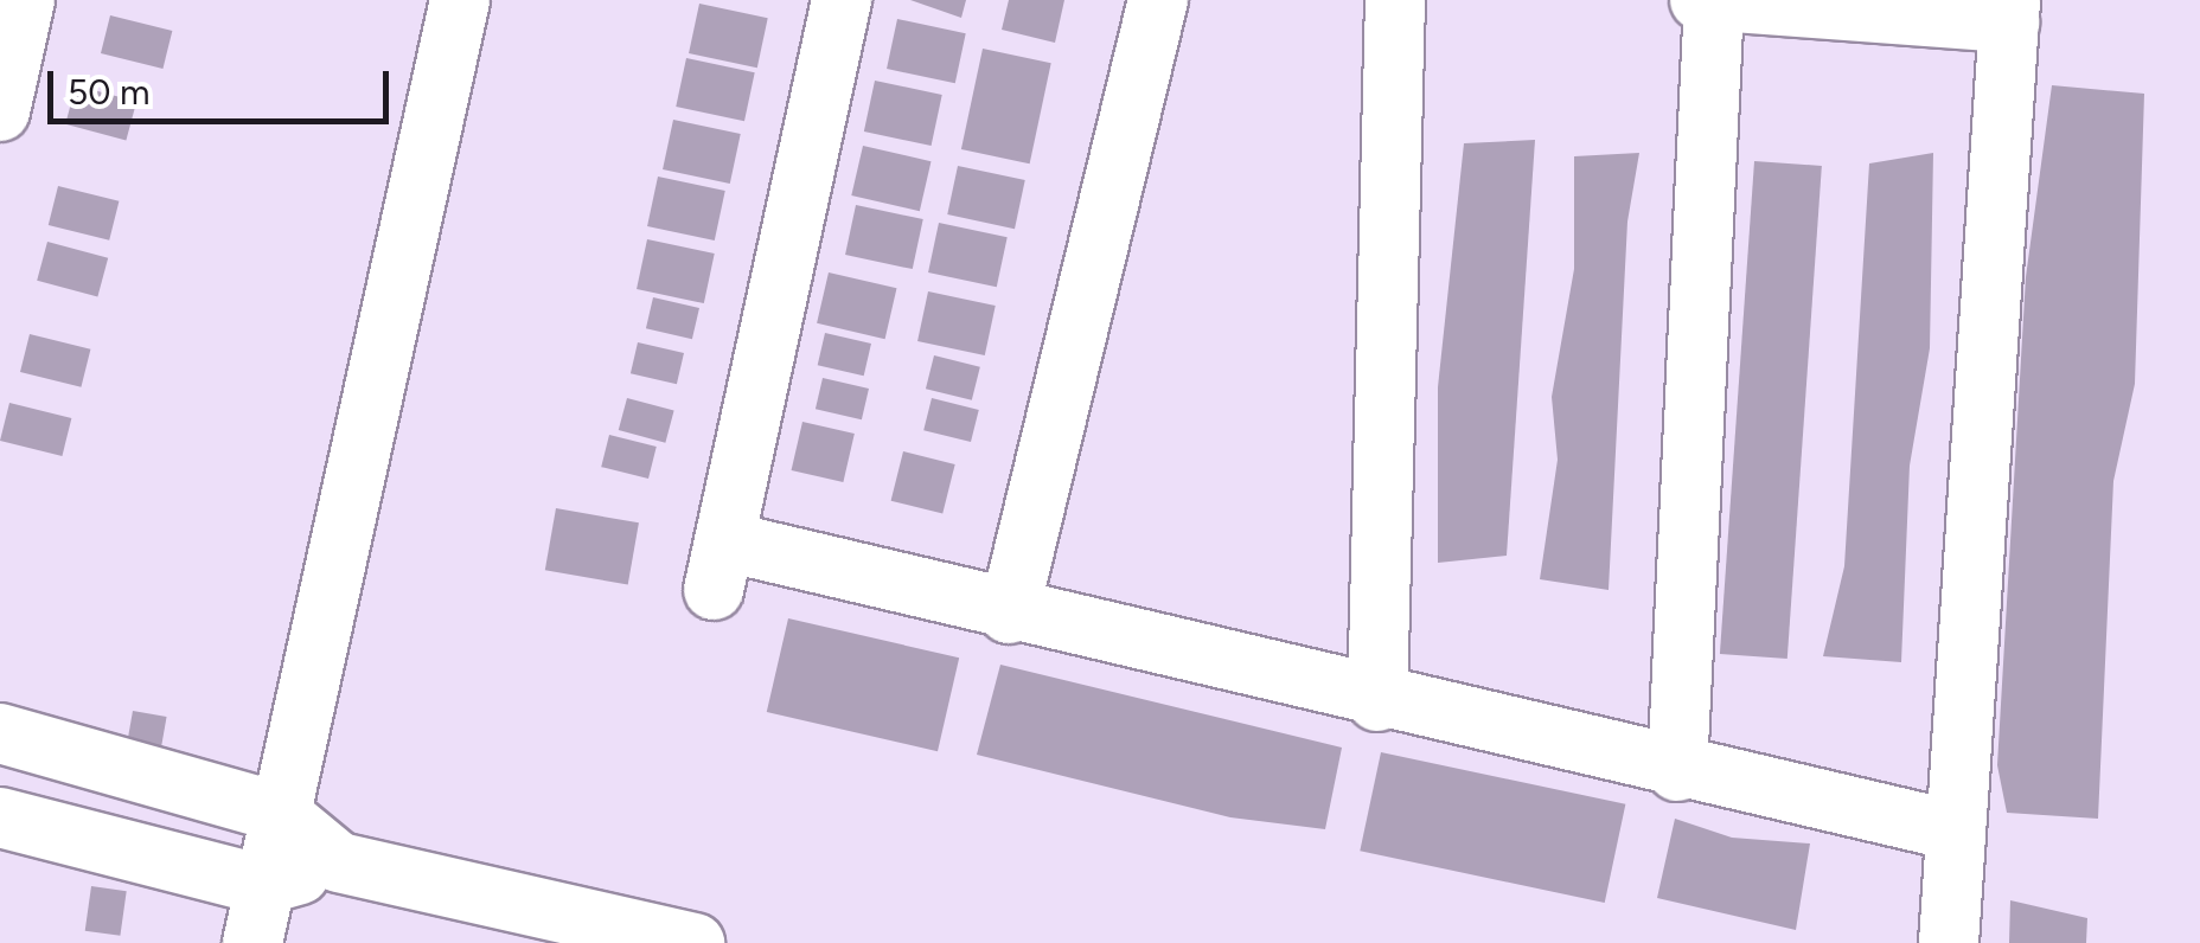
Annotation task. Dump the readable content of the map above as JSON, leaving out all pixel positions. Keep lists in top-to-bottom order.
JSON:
{
  "scale_bar": "50 m"
}
